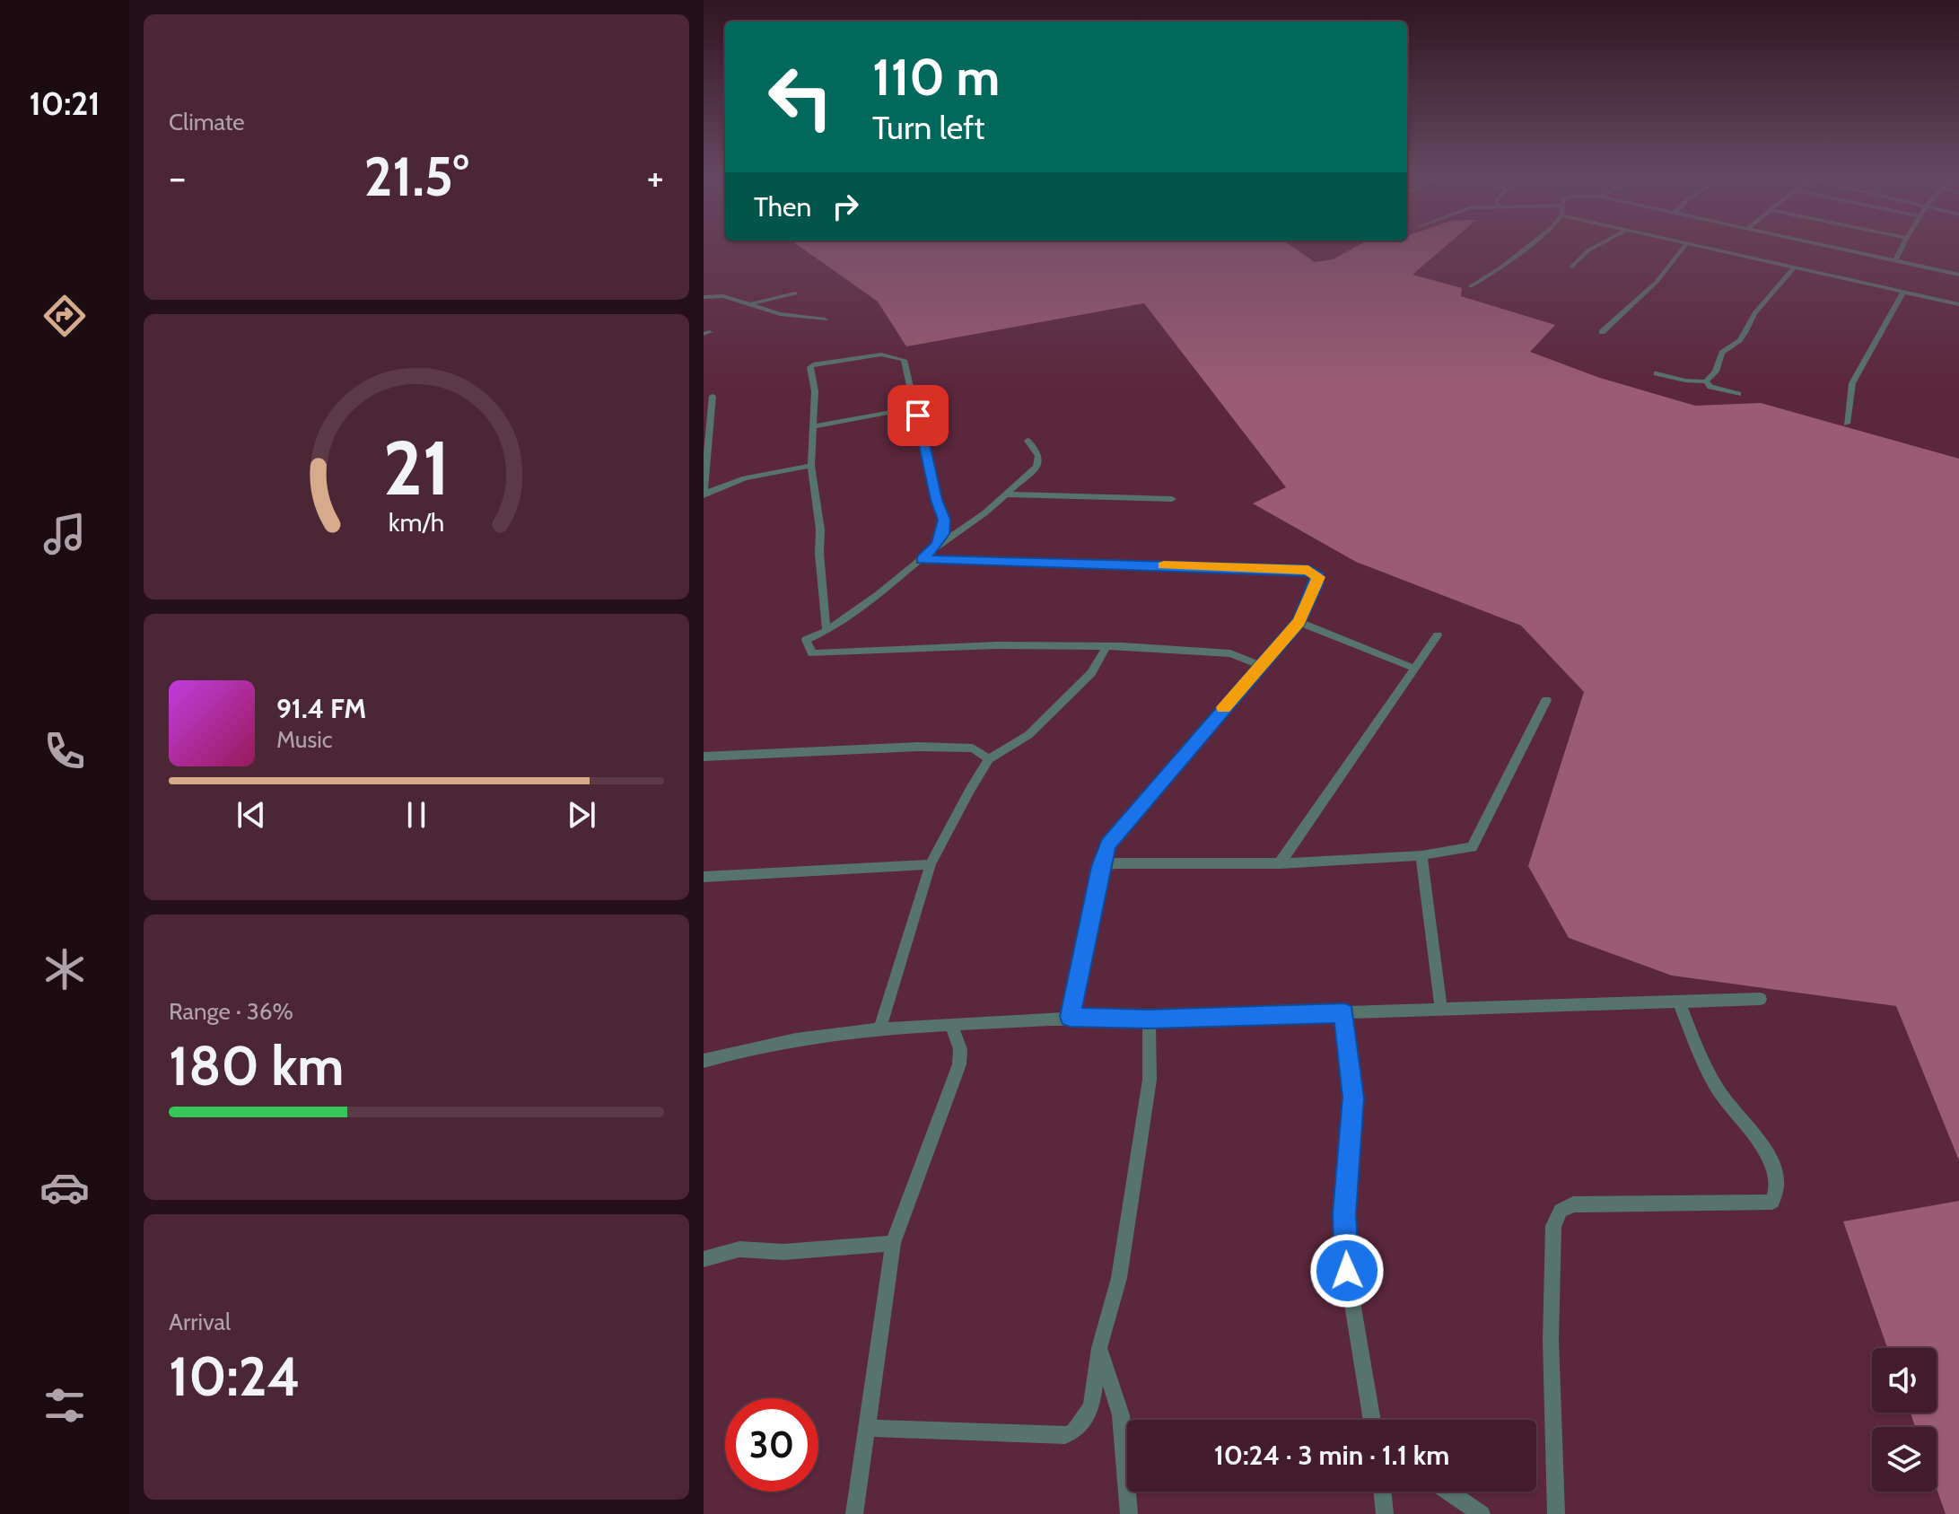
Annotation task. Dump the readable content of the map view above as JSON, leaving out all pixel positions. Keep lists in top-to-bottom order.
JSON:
{
  "page": {
    "tabs": "10:21",
    "tile": [
      "Climate",
      ["Range · 36%", "180 km"],
      ["Arrival", "10:24"]
    ],
    "turn": ["110 m", "Turn left"],
    "heat": ["−", "21.5°", "+"],
    "then": "Then",
    "song": ["91.4 FM", "Music"],
    "limit": "30",
    "trip": "10:24 · 3 min · 1.1 km",
    "gauge": ["21", "km/h"]
  }
}
